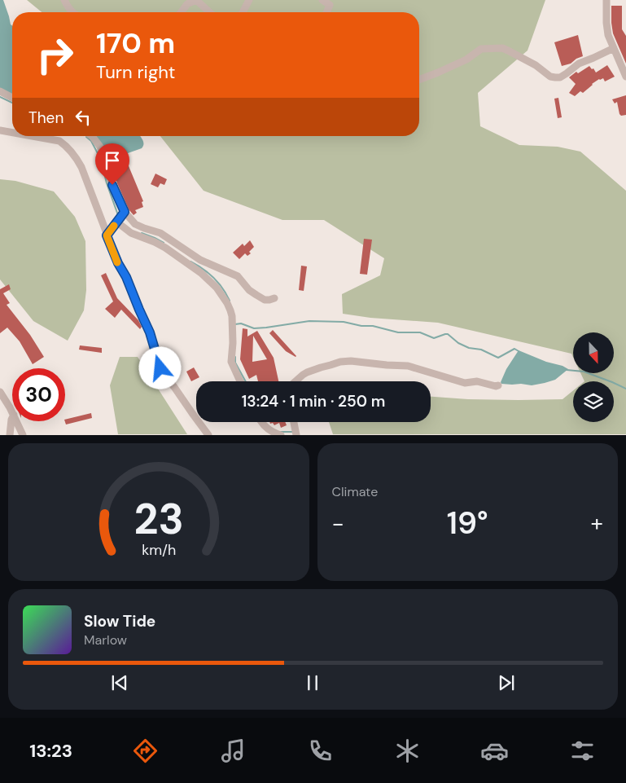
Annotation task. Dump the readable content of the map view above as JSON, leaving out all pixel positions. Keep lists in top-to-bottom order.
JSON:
{
  "north": "bottom",
  "page": {
    "turn": ["170 m", "Turn right"],
    "then": "Then",
    "limit": "30",
    "trip": "13:24 · 1 min · 250 m",
    "tile": "Climate",
    "heat": ["−", "19°", "+"],
    "song": ["Slow Tide", "Marlow"],
    "tabs": "13:23",
    "gauge": ["23", "km/h"]
  }
}
